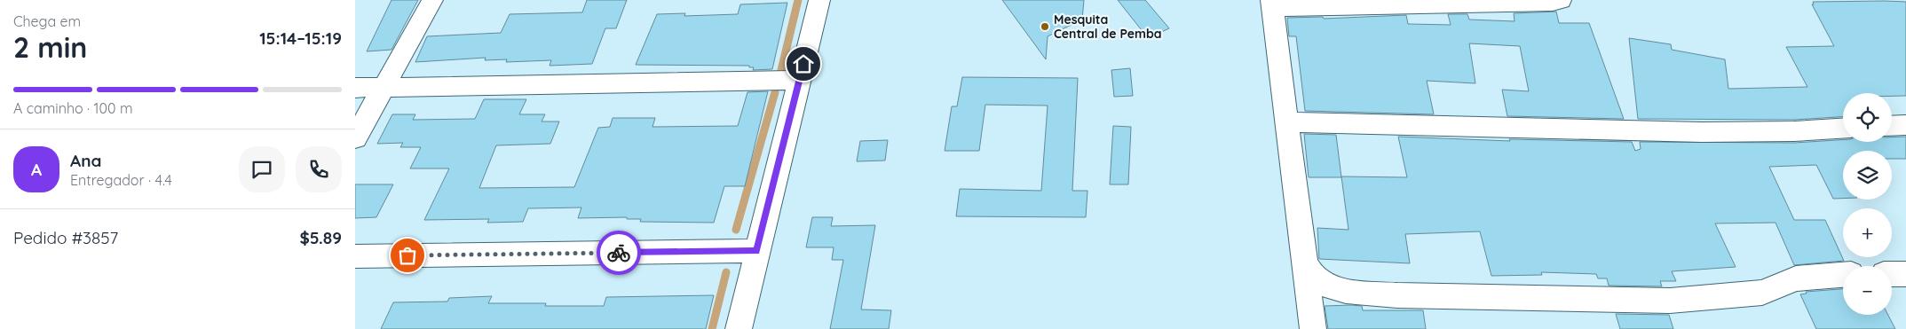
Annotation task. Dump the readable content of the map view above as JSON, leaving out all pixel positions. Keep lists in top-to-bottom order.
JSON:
{
  "places": ["Mesquita Central de Pemba"],
  "page": {
    "heading": ["2 min", "Chega em", "15:14–15:19"],
    "panel": [
      "Ana",
      "Entregador · 4.4",
      "Pedido #3857",
      "$5.89"
    ],
    "bar": "A caminho · 100 m",
    "map_buttons": ["+", "−"],
    "round": "A"
  }
}
